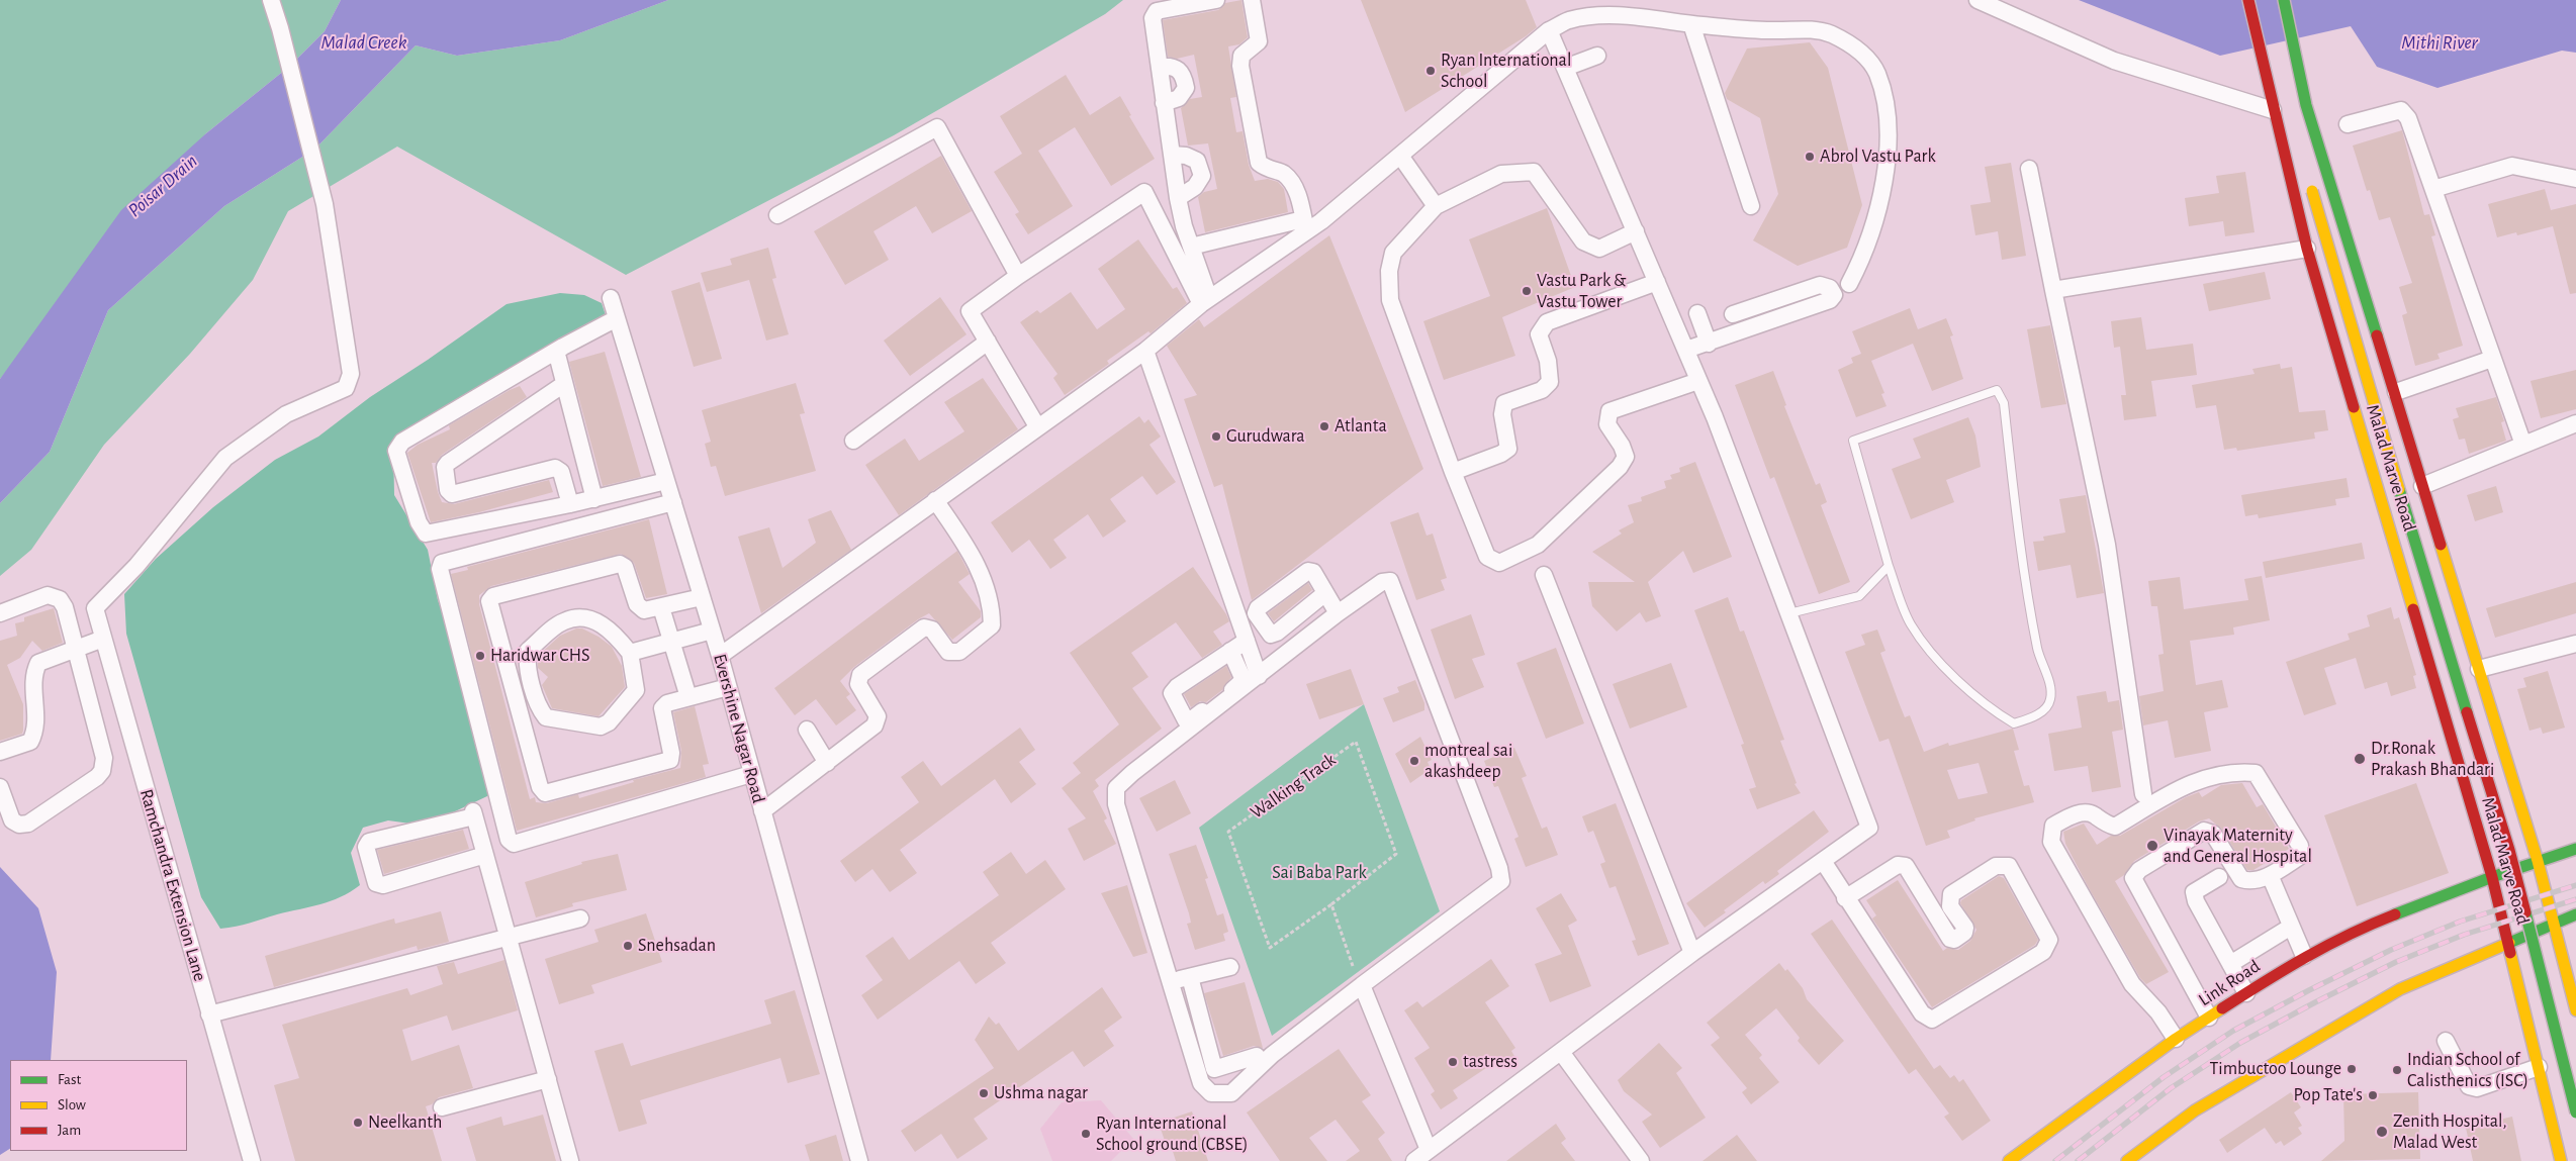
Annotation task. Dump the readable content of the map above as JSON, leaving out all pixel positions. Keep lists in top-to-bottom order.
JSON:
{
  "streets": {
    "main road": ["Malad Marve Road", "Link Road"],
    "street": ["Evershine Nagar Road", "Ramchandra Extension Lane"],
    "path": ["Walking Track"]
  },
  "crossings": [
    ["Malad Marve Road", "Link Road"]
  ],
  "water": ["Malad Creek", "Mithi River", "Poisar Drain"],
  "parks": ["Sai Baba Park"],
  "places": [
    "Ryan International School",
    "Abrol Vastu Park",
    "Vastu Park & Vastu Tower",
    "Atlanta",
    "Gurudwara",
    "Haridwar CHS",
    "Dr.Ronak Prakash Bhandari",
    "montreal sai akashdeep",
    "Vinayak Maternity and General Hospital",
    "Snehsadan",
    "tastress",
    "Timbuctoo Lounge",
    "Indian School of Calisthenics (ISC)",
    "Ushma nagar",
    "Pop Tate's",
    "Neelkanth",
    "Zenith Hospital, Malad West",
    "Ryan International School ground (CBSE)"
  ],
  "legend": ["Fast", "Slow", "Jam"]
}
